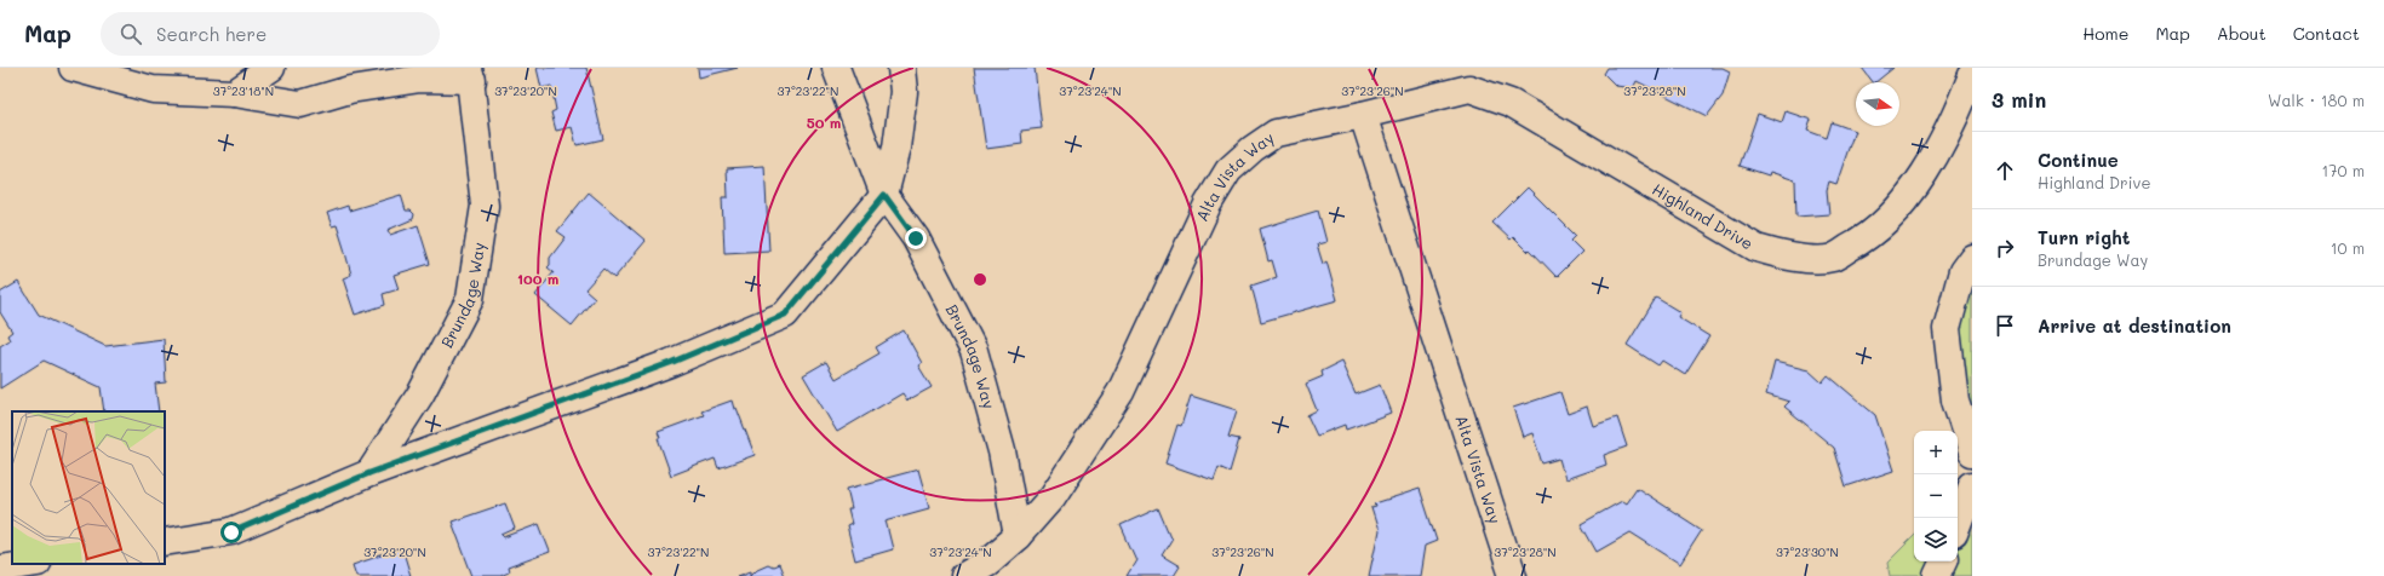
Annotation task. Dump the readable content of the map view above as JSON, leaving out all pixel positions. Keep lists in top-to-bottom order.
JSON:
{
  "streets": {
    "street": ["Alta Vista Way", "Highland Drive", "Brundage Way"]
  },
  "crossings": [
    ["Alta Vista Way", "Highland Drive"],
    ["Alta Vista Way", "Brundage Way"]
  ],
  "north": "right",
  "page": {
    "header": "Map",
    "search": "Search here",
    "nav": [
      "Home",
      "Map",
      "About",
      "Contact"
    ],
    "heading": ["3 min", "Walk · 180 m"],
    "list": [
      ["Continue", "Highland Drive", "170 m"],
      ["Turn right", "Brundage Way", "10 m"],
      "Arrive at destination"
    ],
    "map_buttons": ["+", "−"]
  },
  "coordinates": [
    "37°23'18\"N",
    "37°23'20\"N",
    "37°23'22\"N",
    "37°23'24\"N",
    "37°23'26\"N",
    "37°23'28\"N",
    "37°23'30\"N"
  ],
  "rings": ["50 m", "100 m"]
}
